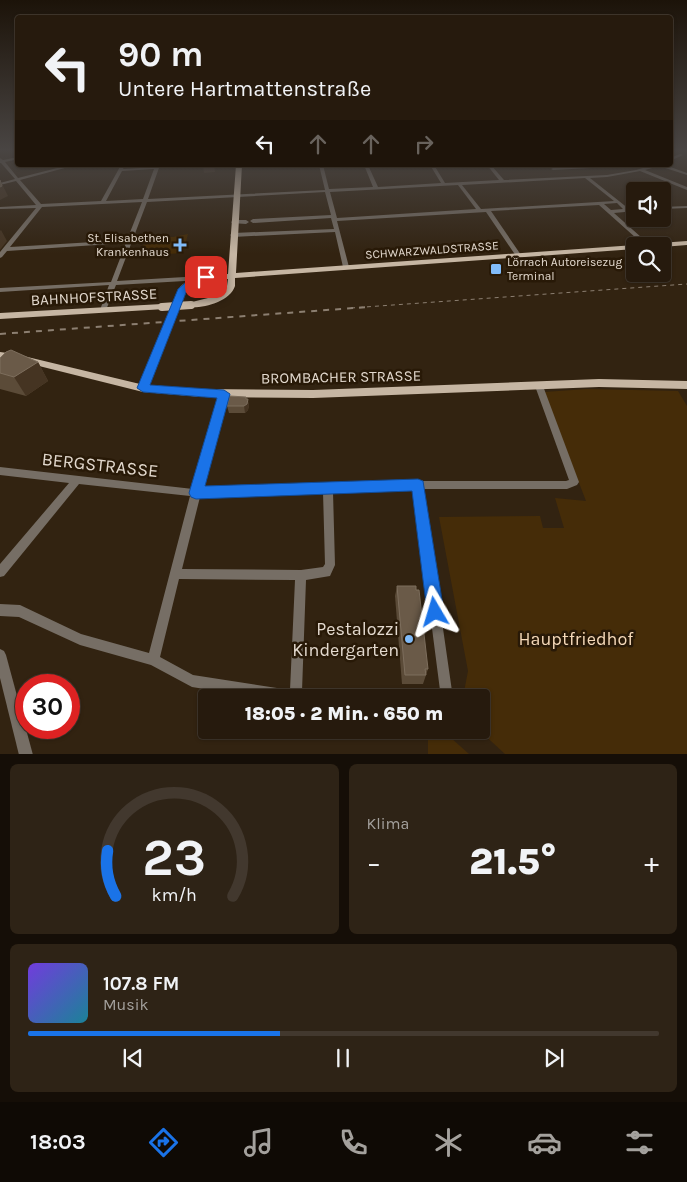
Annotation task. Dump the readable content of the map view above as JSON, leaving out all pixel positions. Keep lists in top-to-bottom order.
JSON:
{
  "streets": {
    "main road": ["SCHWARZWALDSTRASSE", "BAHNHOFSTRASSE", "BROMBACHER STRASSE"],
    "street": ["BERGSTRASSE"]
  },
  "crossings": [
    ["SCHWARZWALDSTRASSE", "BAHNHOFSTRASSE"],
    ["BROMBACHER STRASSE", "BERGSTRASSE"]
  ],
  "parks": ["Hauptfriedhof"],
  "places": {
    "health": ["St. Elisabethen Krankenhaus"],
    "transit": ["Lörrach Autoreisezug Terminal"],
    "other": ["Pestalozzi Kindergarten"]
  },
  "page": {
    "turn": ["90 m", "Untere Hartmattenstraße"],
    "limit": "30",
    "trip": "18:05 · 2 Min. · 650 m",
    "tile": "Klima",
    "heat": ["−", "21.5°", "+"],
    "song": ["107.8 FM", "Musik"],
    "tabs": "18:03",
    "gauge": ["23", "km/h"]
  }
}
